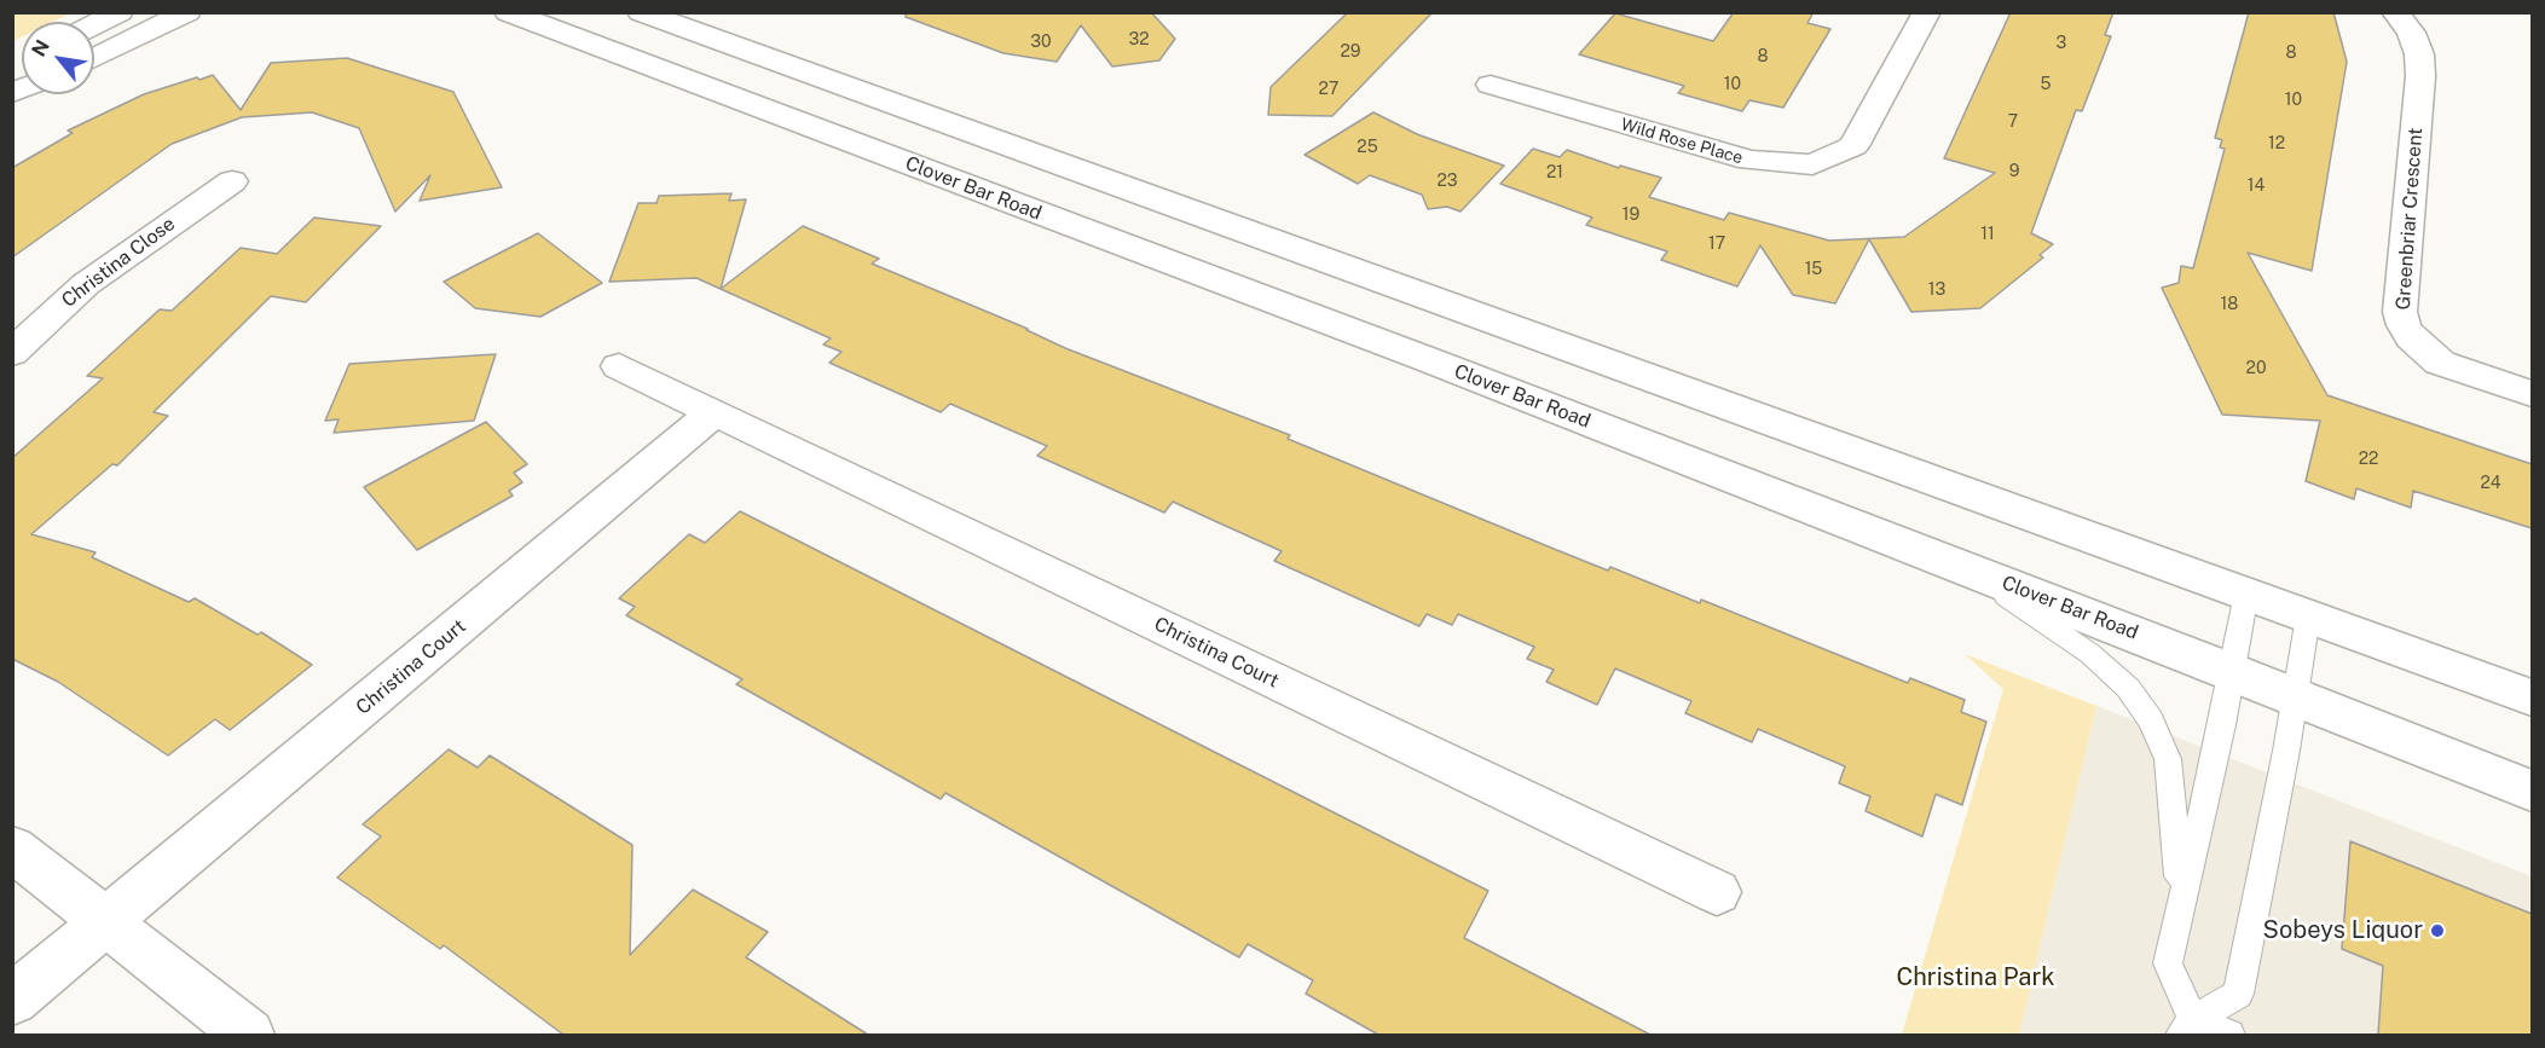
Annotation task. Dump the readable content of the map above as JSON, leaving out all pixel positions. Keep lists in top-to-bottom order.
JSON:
{
  "streets": {
    "main road": [
      "Wild Rose Place",
      "Clover Bar Road",
      "Greenbriar Crescent",
      "Christina Close",
      "Christina Court"
    ]
  },
  "parks": ["Christina Park"],
  "places": ["Sobeys Liquor"],
  "house_numbers": [
    "32",
    "30",
    "3",
    "29",
    "8",
    "8",
    "10",
    "5",
    "27",
    "10",
    "7",
    "12",
    "25",
    "9",
    "21",
    "23",
    "14",
    "19",
    "11",
    "17",
    "15",
    "13",
    "18",
    "20",
    "22",
    "24"
  ],
  "north": "top left"
}
